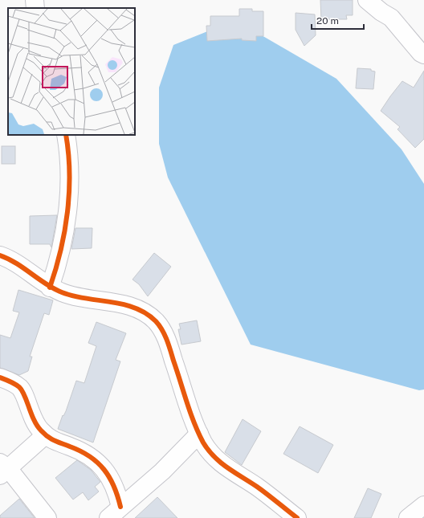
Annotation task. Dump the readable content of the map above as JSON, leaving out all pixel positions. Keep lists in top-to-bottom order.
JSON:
{
  "scale_bar": "20 m"
}
